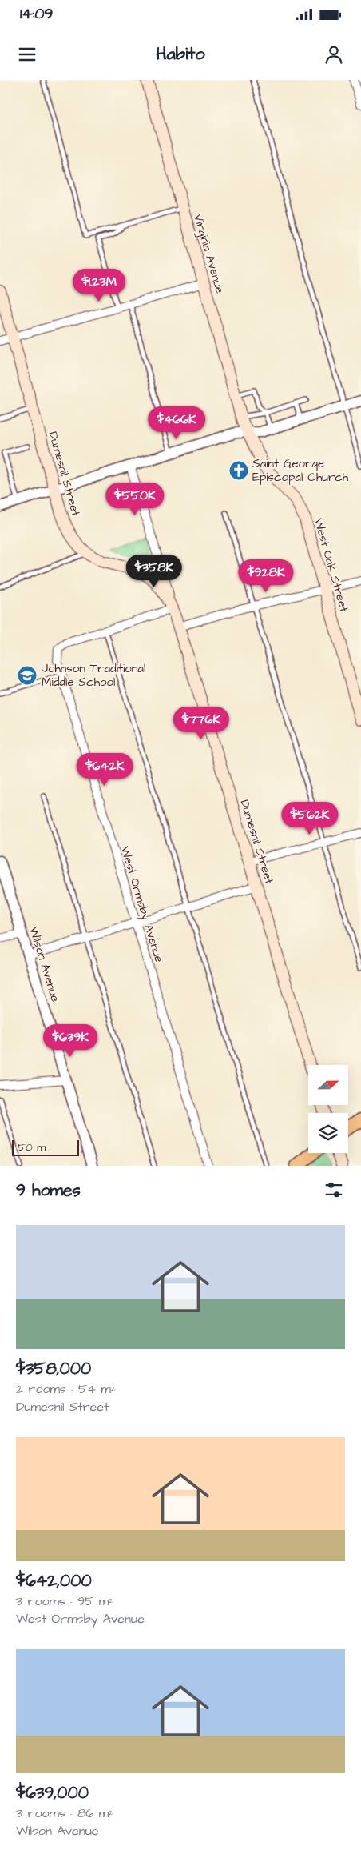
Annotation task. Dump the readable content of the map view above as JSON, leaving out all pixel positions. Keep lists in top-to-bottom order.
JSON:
{
  "streets": {
    "main road": ["Virginia Avenue", "Dumesnil Street", "West Oak Street"],
    "street": ["West Ormsby Avenue", "Wilson Avenue"]
  },
  "crossings": [
    ["Virginia Avenue", "West Oak Street"]
  ],
  "places": {
    "church": ["Saint George Episcopal Church"],
    "school or university": ["Johnson Traditional Middle School"]
  },
  "scale_bar": "50 m",
  "north": "right",
  "page": {
    "status": "14:09",
    "header": "Habito",
    "price": [
      "$1.23M",
      "$466K",
      "$550K",
      "$358K",
      "$928K",
      "$776K",
      "$642K",
      "$562K",
      "$639K"
    ],
    "scale": "50 m",
    "heading": "9 homes",
    "list": [
      {
        "name": "$358,000",
        "note": "2 rooms · 54 m² · Dumesnil Street"
      },
      {
        "name": "$642,000",
        "note": "3 rooms · 95 m² · West Ormsby Avenue"
      },
      {
        "name": "$639,000",
        "note": "3 rooms · 86 m² · Wilson Avenue"
      }
    ]
  }
}
